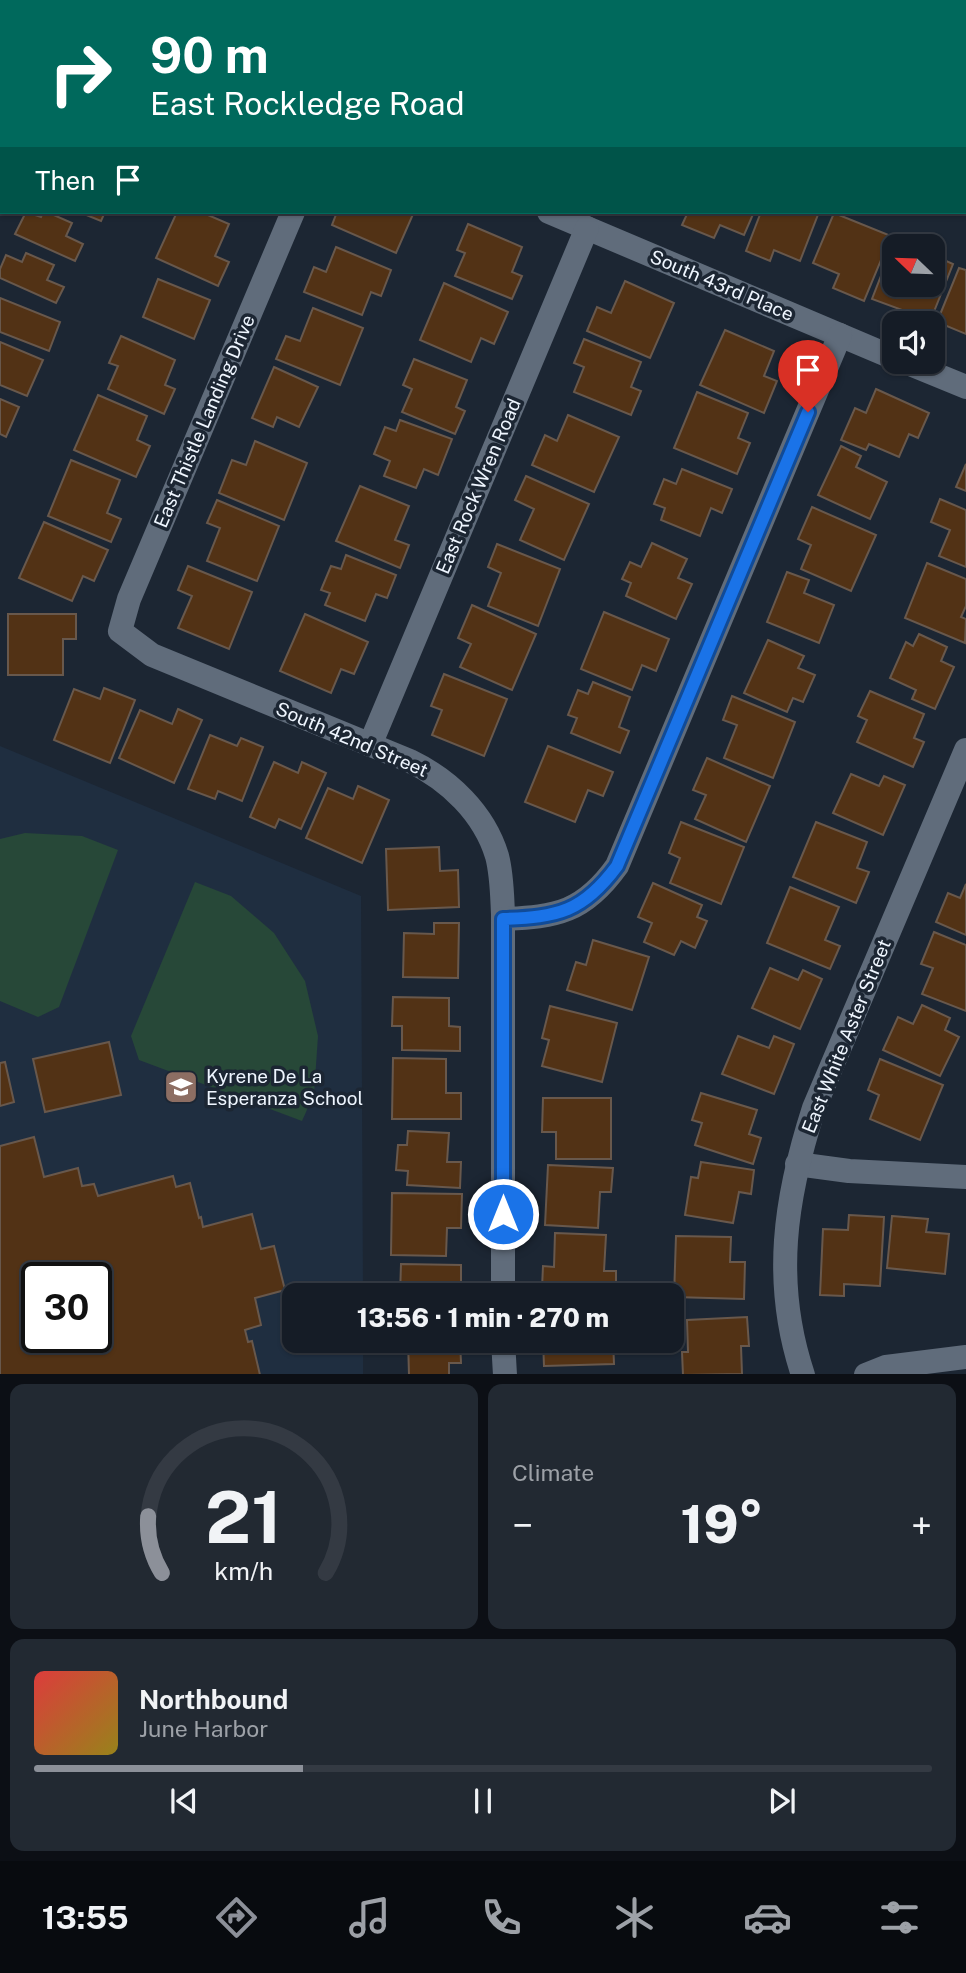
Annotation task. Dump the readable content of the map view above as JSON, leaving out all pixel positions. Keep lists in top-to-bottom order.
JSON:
{
  "streets": {
    "street": [
      "South 43rd Place",
      "East Thistle Landing Drive",
      "East Rock Wren Road",
      "South 42nd Street",
      "East White Aster Street"
    ]
  },
  "crossings": [
    ["South 43rd Place", "East Rock Wren Road"],
    ["East Thistle Landing Drive", "South 42nd Street"],
    ["East Rock Wren Road", "South 42nd Street"]
  ],
  "places": {
    "school or university": ["Kyrene De La Esperanza School"]
  },
  "north": "top left",
  "page": {
    "turn": ["90 m", "East Rockledge Road"],
    "then": "Then",
    "limit": "30",
    "trip": "13:56 · 1 min · 270 m",
    "tile": "Climate",
    "heat": ["−", "19°", "+"],
    "song": ["Northbound", "June Harbor"],
    "tabs": "13:55",
    "gauge": ["21", "km/h"]
  }
}
